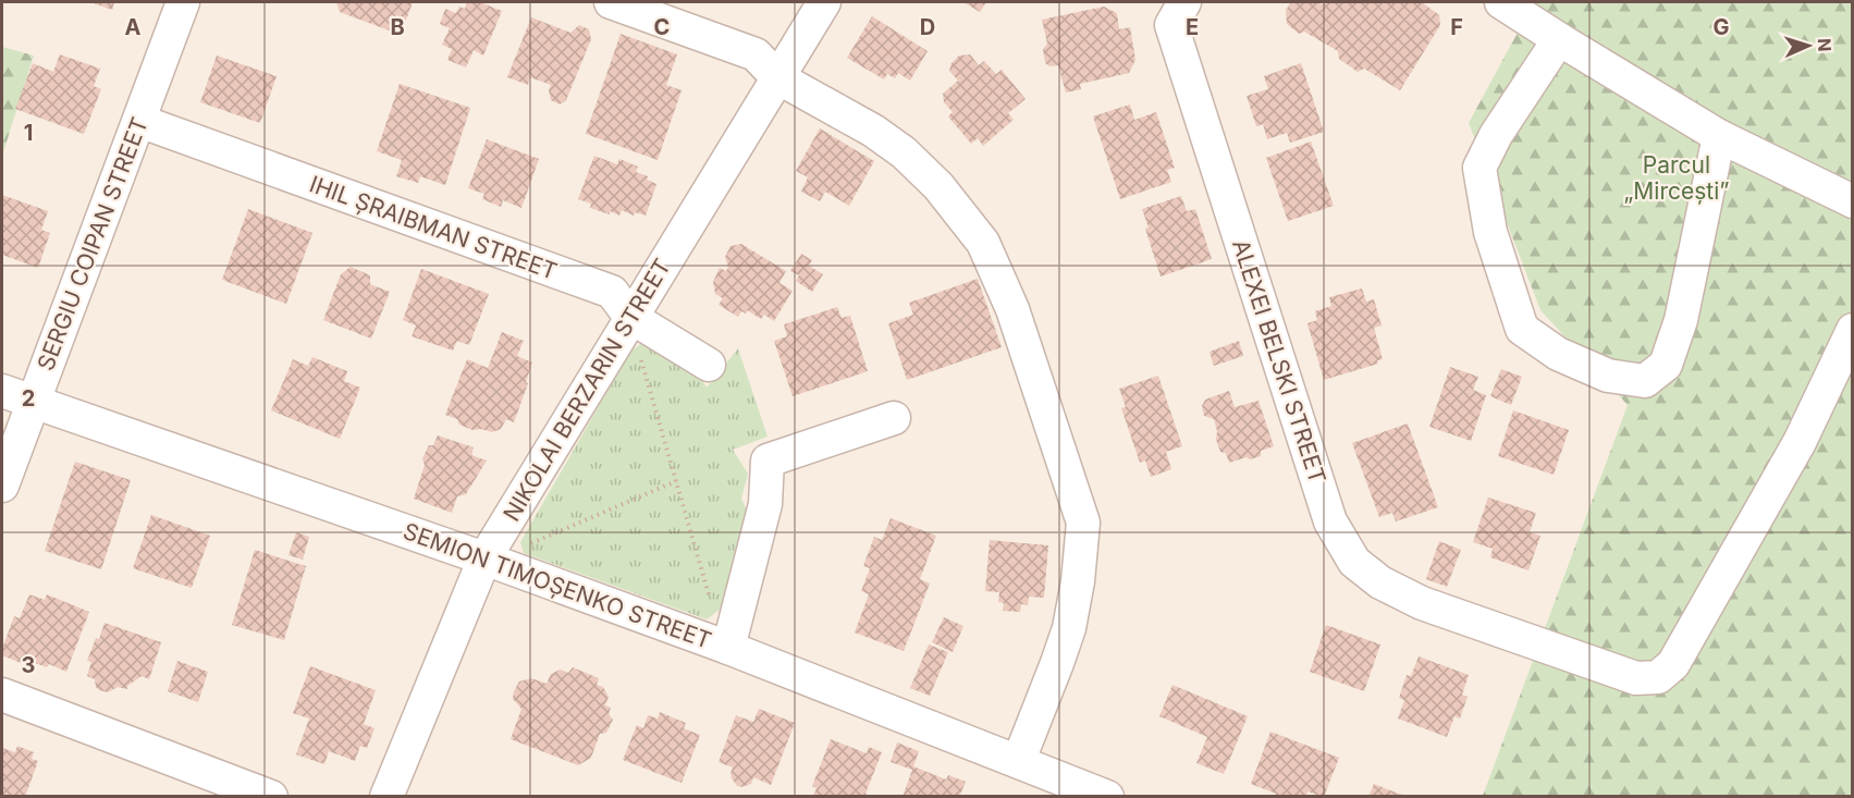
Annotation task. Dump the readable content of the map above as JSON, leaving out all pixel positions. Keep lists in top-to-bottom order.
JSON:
{
  "streets": {
    "street": [
      "IHIL ȘRAIBMAN STREET",
      "SERGIU COIPAN STREET",
      "ALEXEI BELSKI STREET",
      "NIKOLAI BERZARIN STREET",
      "SEMION TIMOȘENKO STREET"
    ]
  },
  "crossings": [
    ["IHIL ȘRAIBMAN STREET", "SERGIU COIPAN STREET"],
    ["IHIL ȘRAIBMAN STREET", "NIKOLAI BERZARIN STREET"],
    ["SERGIU COIPAN STREET", "SEMION TIMOȘENKO STREET"],
    ["NIKOLAI BERZARIN STREET", "SEMION TIMOȘENKO STREET"]
  ],
  "parks": ["Parcul „Mircești”"],
  "north": "right",
  "grid": {
    "columns": [
      "A",
      "B",
      "C",
      "D",
      "E",
      "F",
      "G"
    ],
    "rows": ["1", "2", "3"]
  }
}
